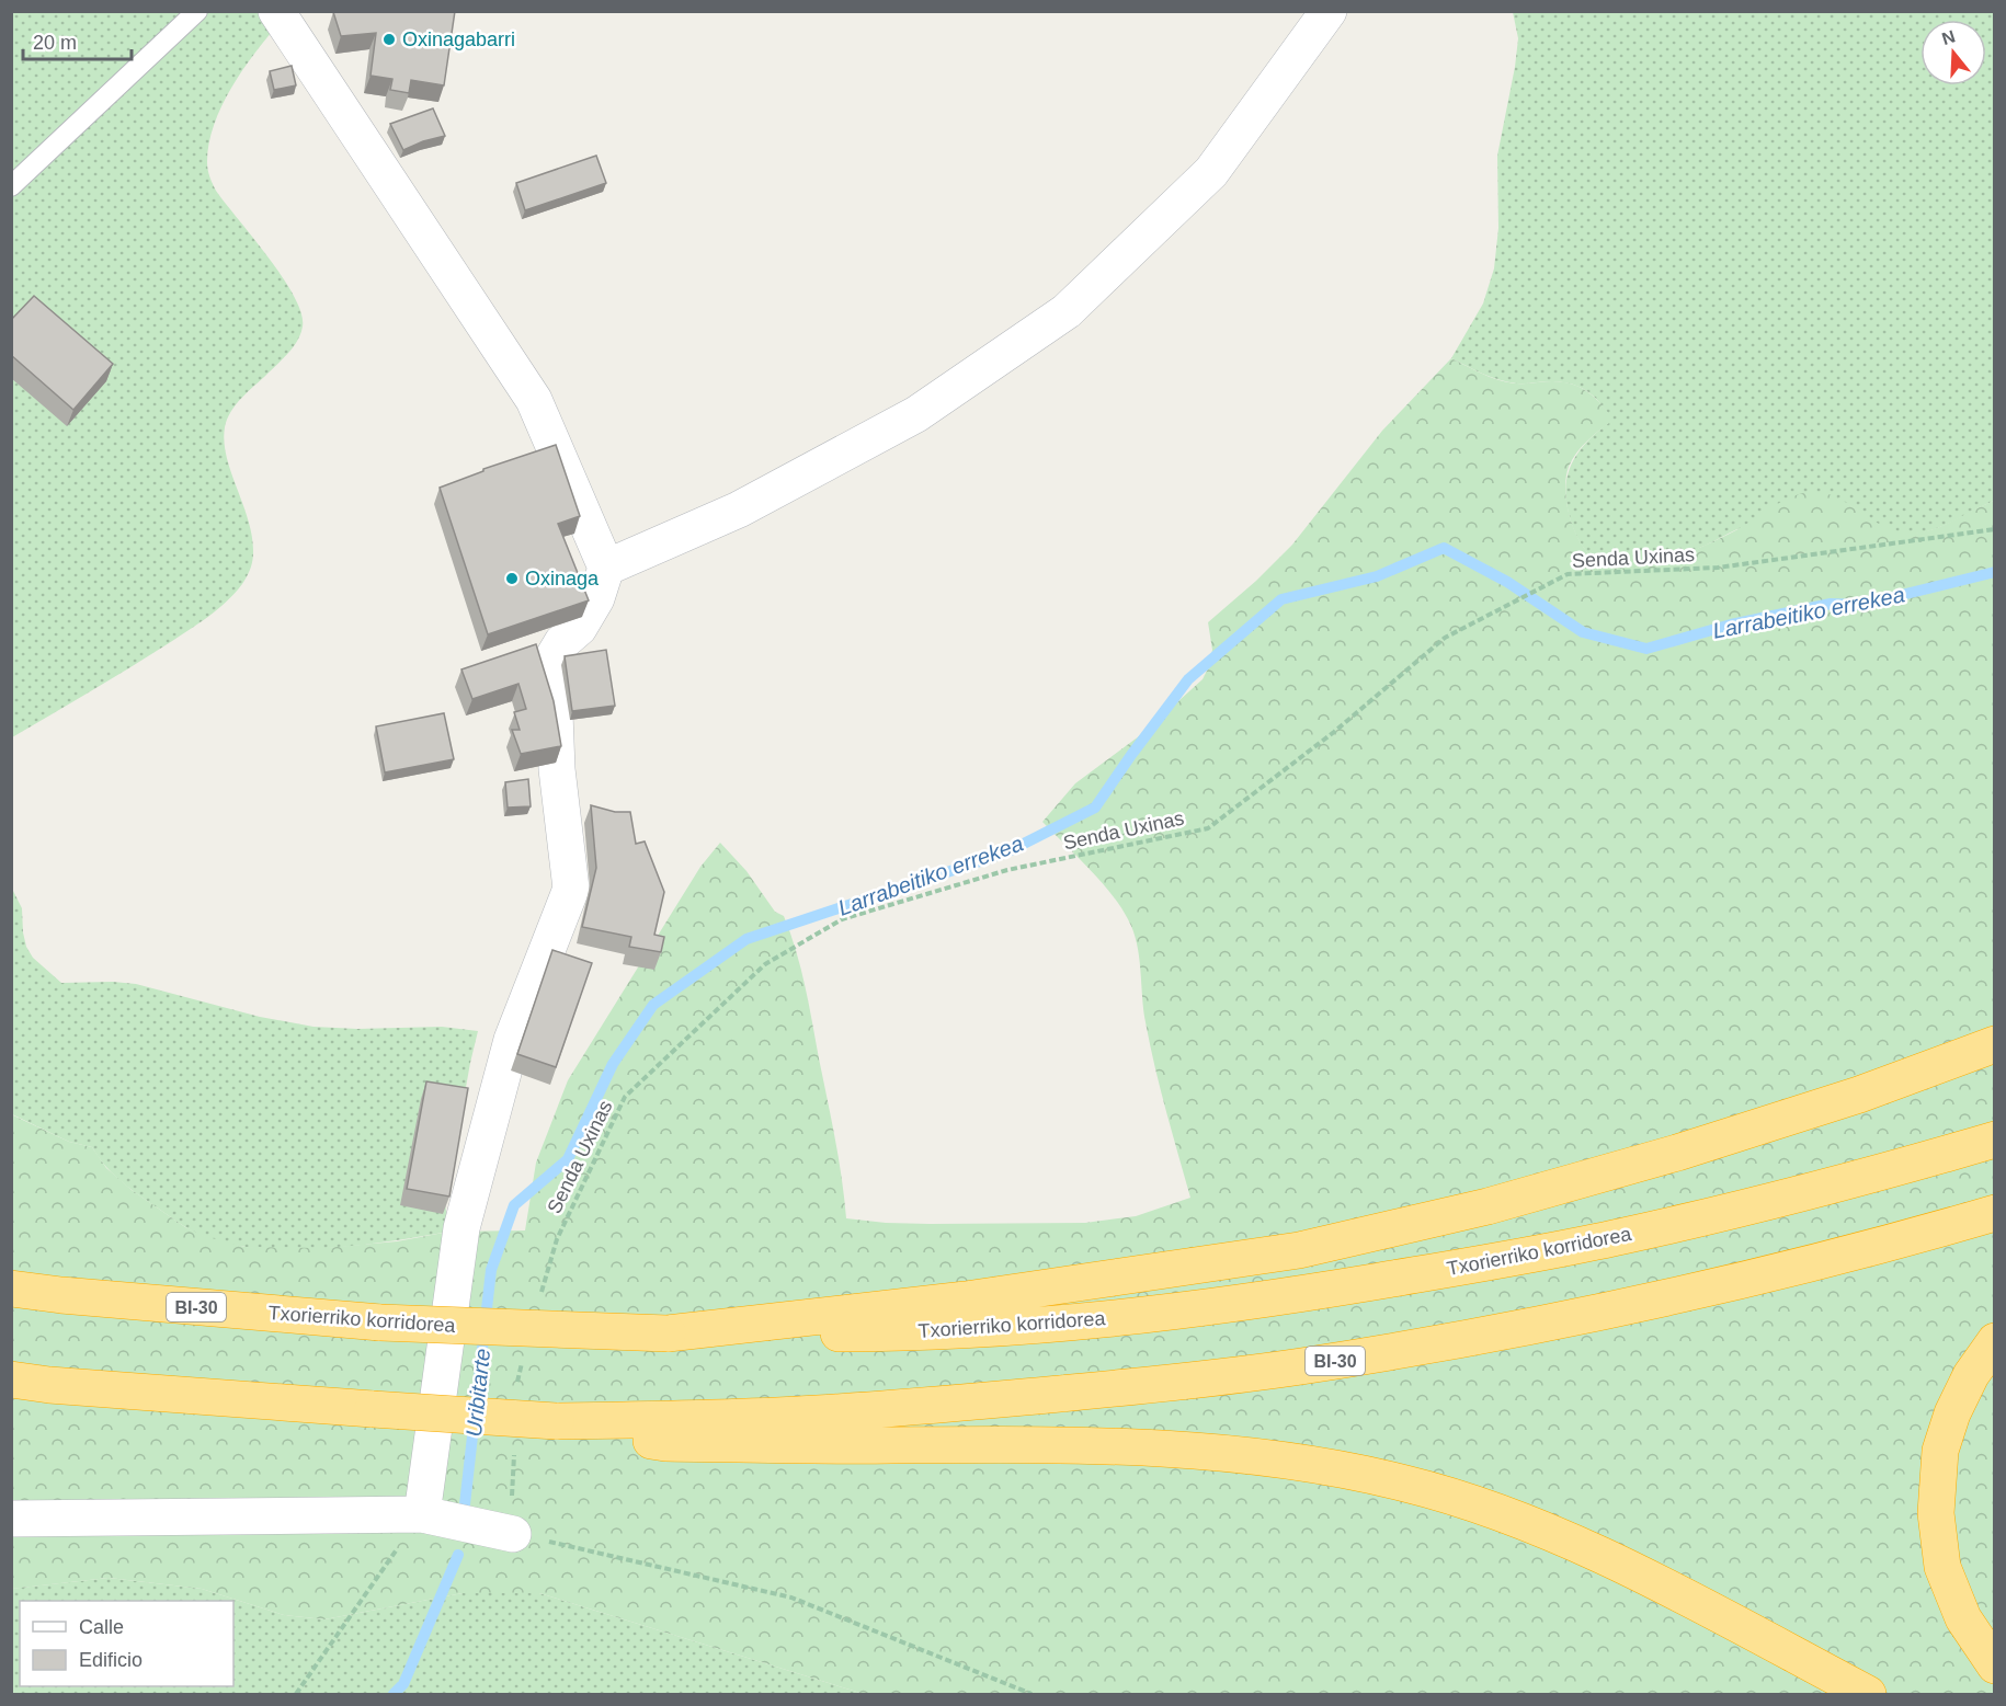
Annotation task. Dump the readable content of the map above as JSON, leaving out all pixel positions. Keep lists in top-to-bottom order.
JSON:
{
  "streets": {
    "highway": ["Txorierriko korridorea", "BI-30"],
    "path": ["Senda Uxinas"]
  },
  "water": ["Larrabeitiko errekea", "Uribitarte"],
  "places": ["Oxinagabarri", "Oxinaga"],
  "legend": ["Calle", "Edificio"],
  "scale_bar": "20 m",
  "north": "top"
}
